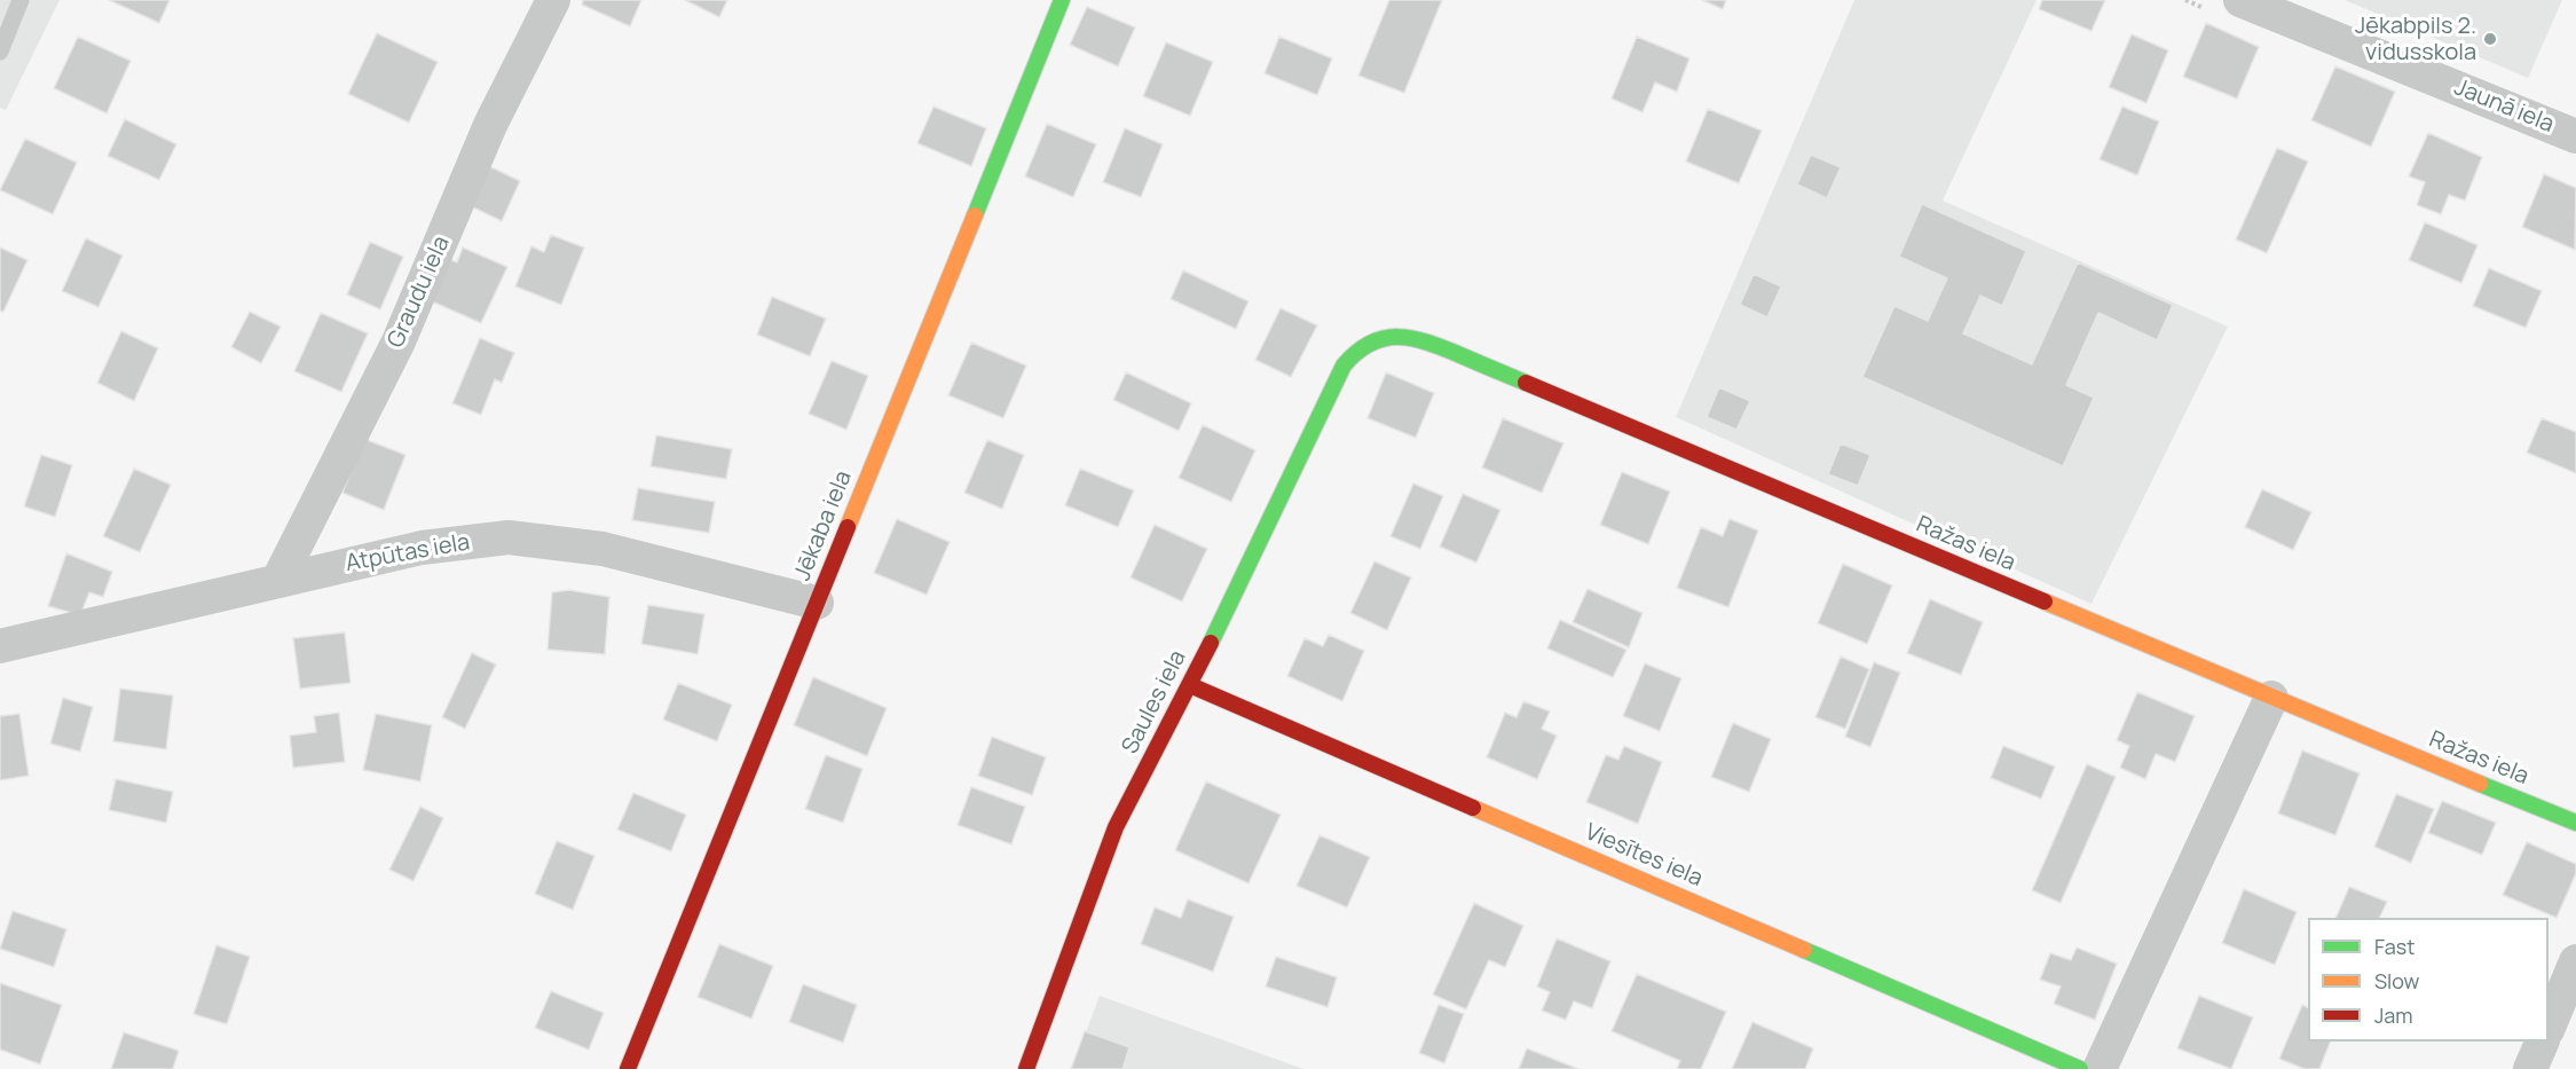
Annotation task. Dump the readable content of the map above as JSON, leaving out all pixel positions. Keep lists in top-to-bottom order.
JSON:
{
  "streets": {
    "street": [
      "Jaunā iela",
      "Graudu iela",
      "Jēkaba iela",
      "Ražas iela",
      "Atpūtas iela",
      "Saules iela",
      "Viesītes iela"
    ]
  },
  "crossings": [
    ["Graudu iela", "Atpūtas iela"],
    ["Jēkaba iela", "Atpūtas iela"],
    ["Ražas iela", "Saules iela"],
    ["Saules iela", "Viesītes iela"]
  ],
  "places": ["Jēkabpils 2. vidusskola"],
  "legend": ["Fast", "Slow", "Jam"]
}
